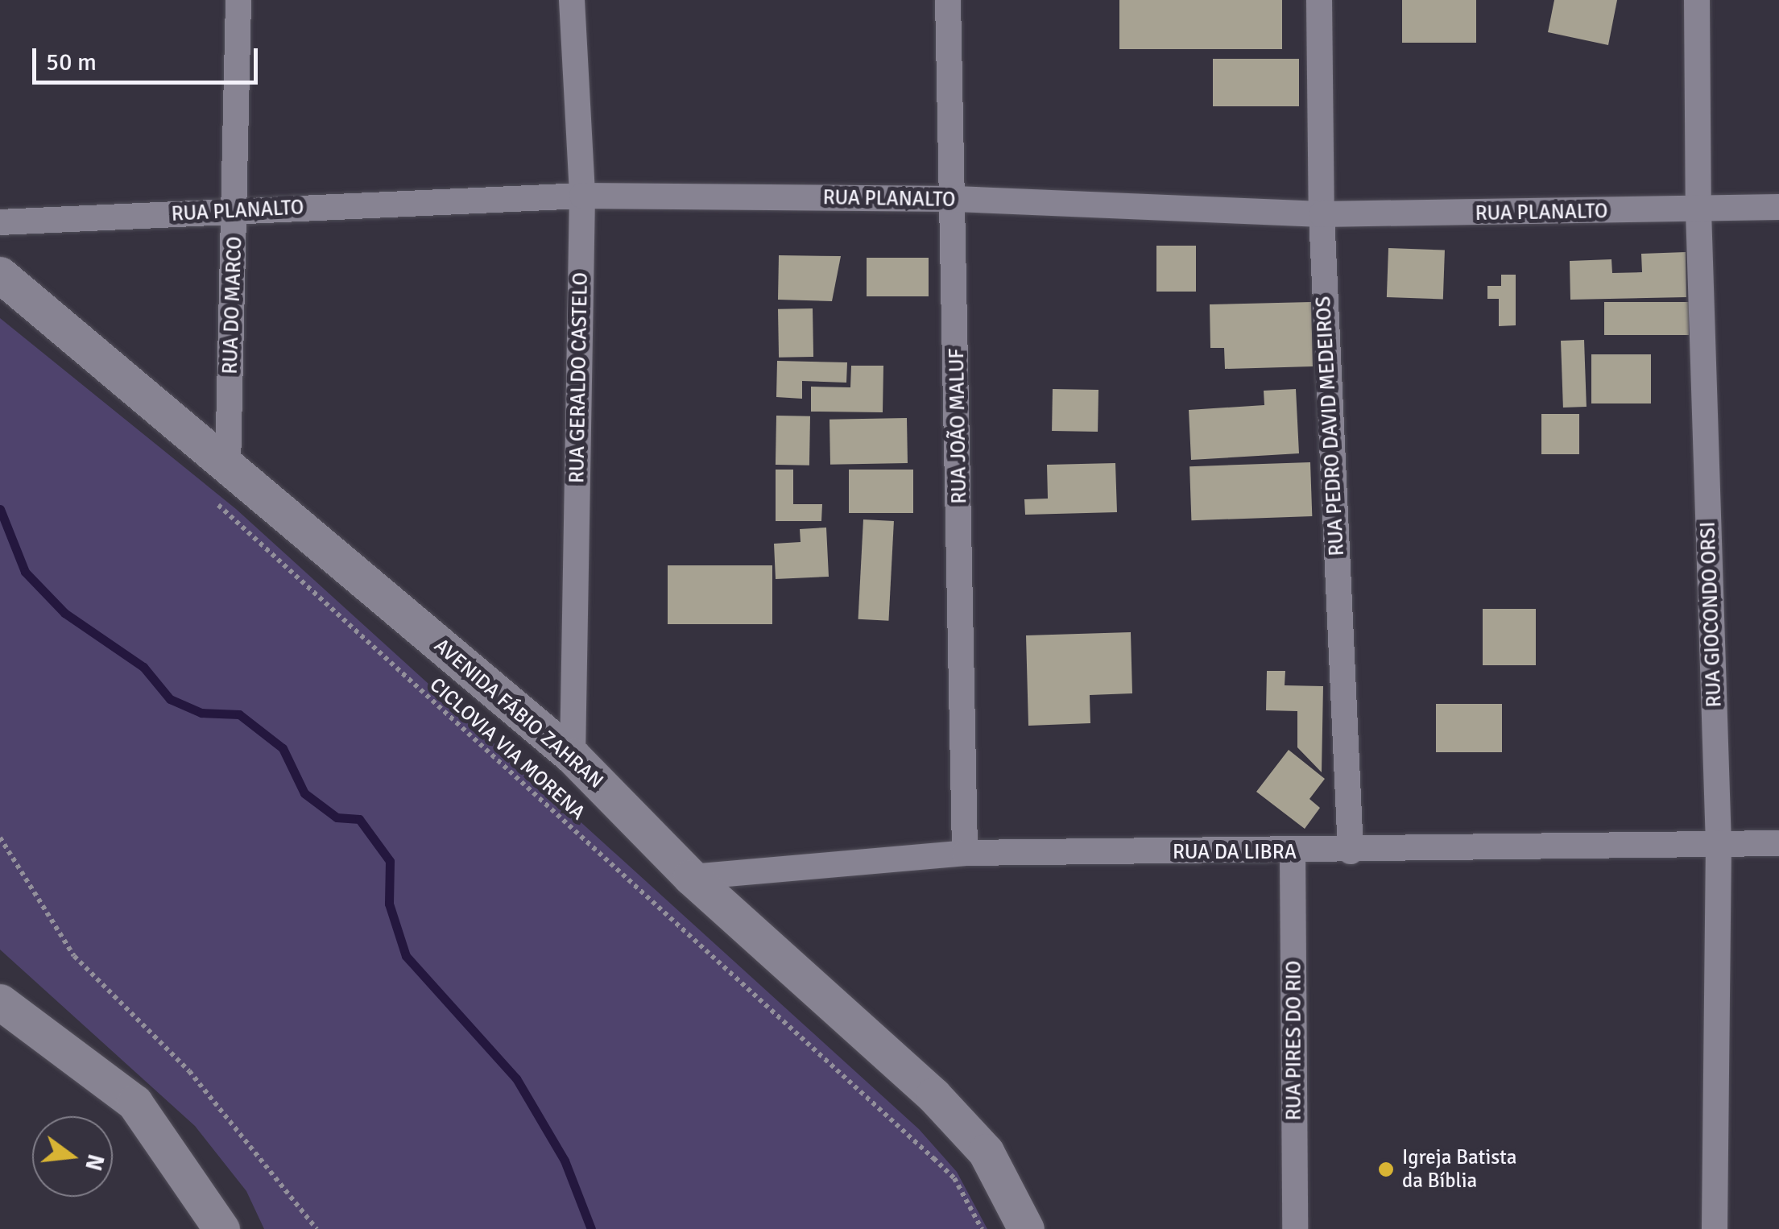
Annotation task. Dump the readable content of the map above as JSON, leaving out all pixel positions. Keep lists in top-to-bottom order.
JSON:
{
  "streets": {
    "main road": ["AVENIDA FÁBIO ZAHRAN"],
    "street": [
      "RUA PLANALTO",
      "RUA DO MARCO",
      "RUA GERALDO CASTELO",
      "RUA JOÃO MALUF",
      "RUA PEDRO DAVID MEDEIROS",
      "RUA GIOCONDO ORSI",
      "RUA DA LIBRA",
      "RUA PIRES DO RIO"
    ],
    "path": ["CICLOVIA VIA MORENA"]
  },
  "crossings": [
    ["RUA PLANALTO", "RUA DO MARCO"],
    ["RUA PLANALTO", "RUA GERALDO CASTELO"],
    ["RUA PLANALTO", "RUA JOÃO MALUF"],
    ["RUA PLANALTO", "RUA PEDRO DAVID MEDEIROS"],
    ["RUA PLANALTO", "RUA GIOCONDO ORSI"],
    ["RUA DO MARCO", "AVENIDA FÁBIO ZAHRAN"],
    ["RUA DO MARCO", "CICLOVIA VIA MORENA"],
    ["RUA GERALDO CASTELO", "AVENIDA FÁBIO ZAHRAN"],
    ["RUA JOÃO MALUF", "RUA DA LIBRA"],
    ["RUA PEDRO DAVID MEDEIROS", "RUA DA LIBRA"],
    ["RUA GIOCONDO ORSI", "RUA DA LIBRA"],
    ["AVENIDA FÁBIO ZAHRAN", "CICLOVIA VIA MORENA"],
    ["AVENIDA FÁBIO ZAHRAN", "RUA DA LIBRA"],
    ["RUA DA LIBRA", "RUA PIRES DO RIO"]
  ],
  "places": ["Igreja Batista da Bíblia"],
  "scale_bar": "50 m",
  "north": "right"
}
